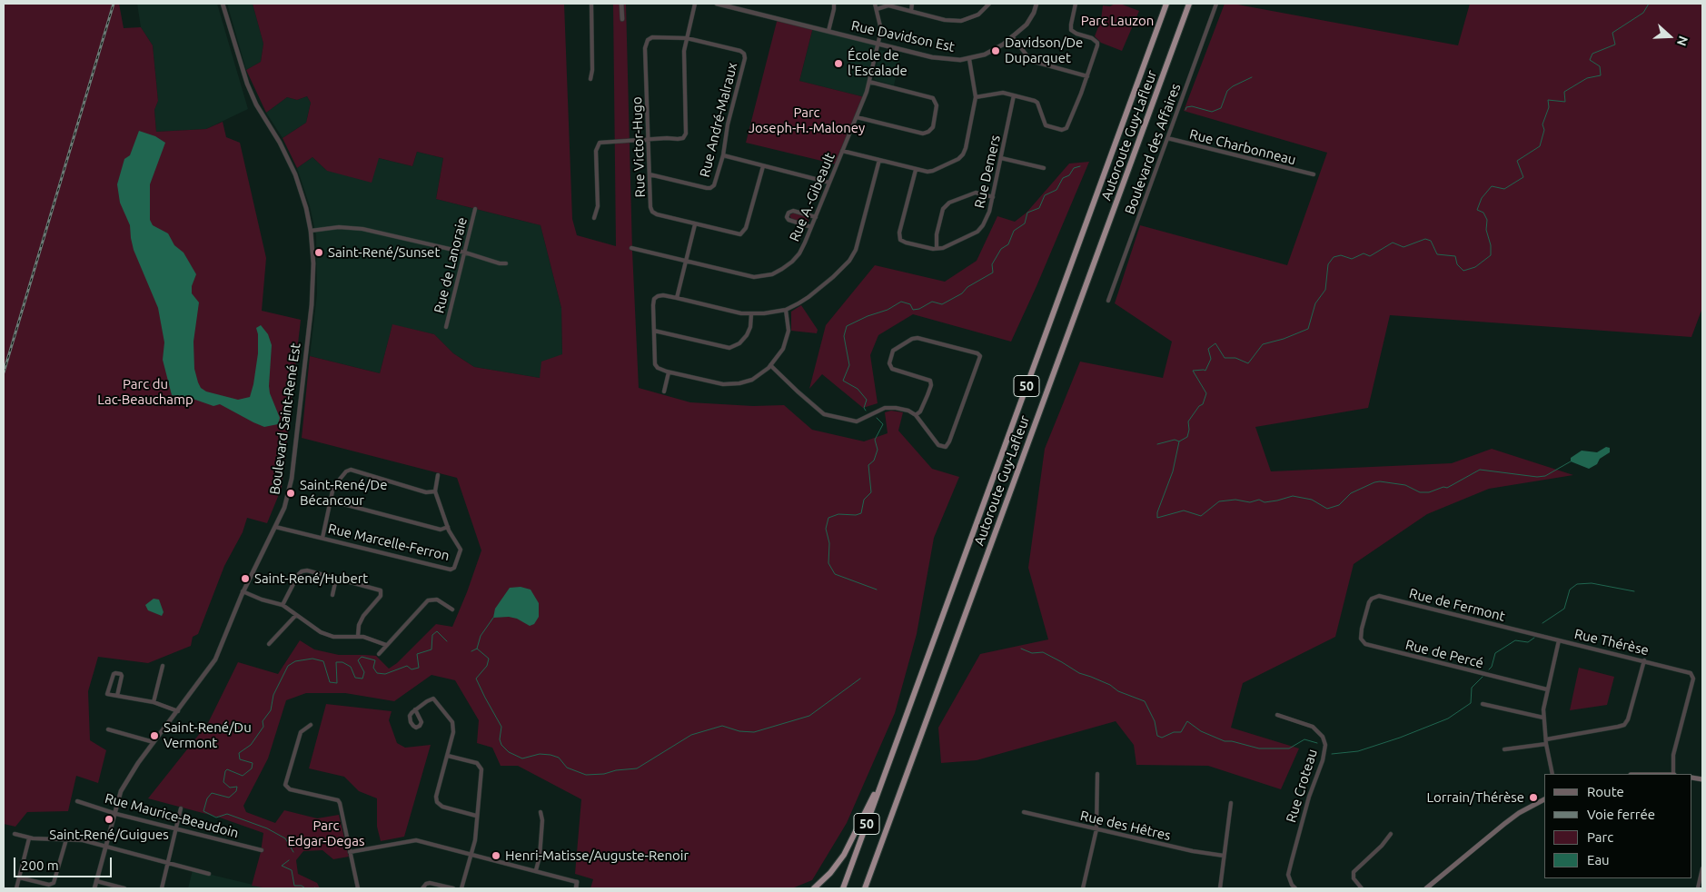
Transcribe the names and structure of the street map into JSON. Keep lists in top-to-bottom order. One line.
{"streets":{"highway":["Autoroute Guy-Lafleur","50"],"street":["Rue Davidson Est","Rue André-Malraux","Rue Victor-Hugo","Rue Charbonneau","Boulevard des Affaires","Rue Demers","Rue A.-Gibeault","Rue de Lanoraie","Boulevard Saint-René Est","Rue Marcelle-Ferron","Rue de Fermont","Rue Thérèse","Rue de Percé","Rue Croteau","Rue Maurice-Beaudoin","Rue des Hêtres"]},"crossings":[["Rue Davidson Est","Rue A.-Gibeault"],["Rue André-Malraux","Rue Victor-Hugo"],["Rue Charbonneau","Boulevard des Affaires"],["Boulevard Saint-René Est","Rue Marcelle-Ferron"],["Boulevard Saint-René Est","Rue Maurice-Beaudoin"],["Rue de Fermont","Rue Thérèse"],["Rue de Fermont","Rue de Percé"],["Rue Thérèse","Rue de Percé"]],"parks":["Parc Lauzon","Parc Joseph-H.-Maloney","Parc du Lac-Beauchamp","Parc Edgar-Degas"],"places":["Davidson/De Duparquet","École de l'Escalade","Saint-René/Sunset","Saint-René/De Bécancour","Saint-René/Hubert","Saint-René/Du Vermont","Lorrain/Thérèse","Saint-René/Guigues","Henri-Matisse/Auguste-Renoir"],"legend":["Route","Voie ferrée","Parc","Eau"],"scale_bar":"200 m","north":"right"}
